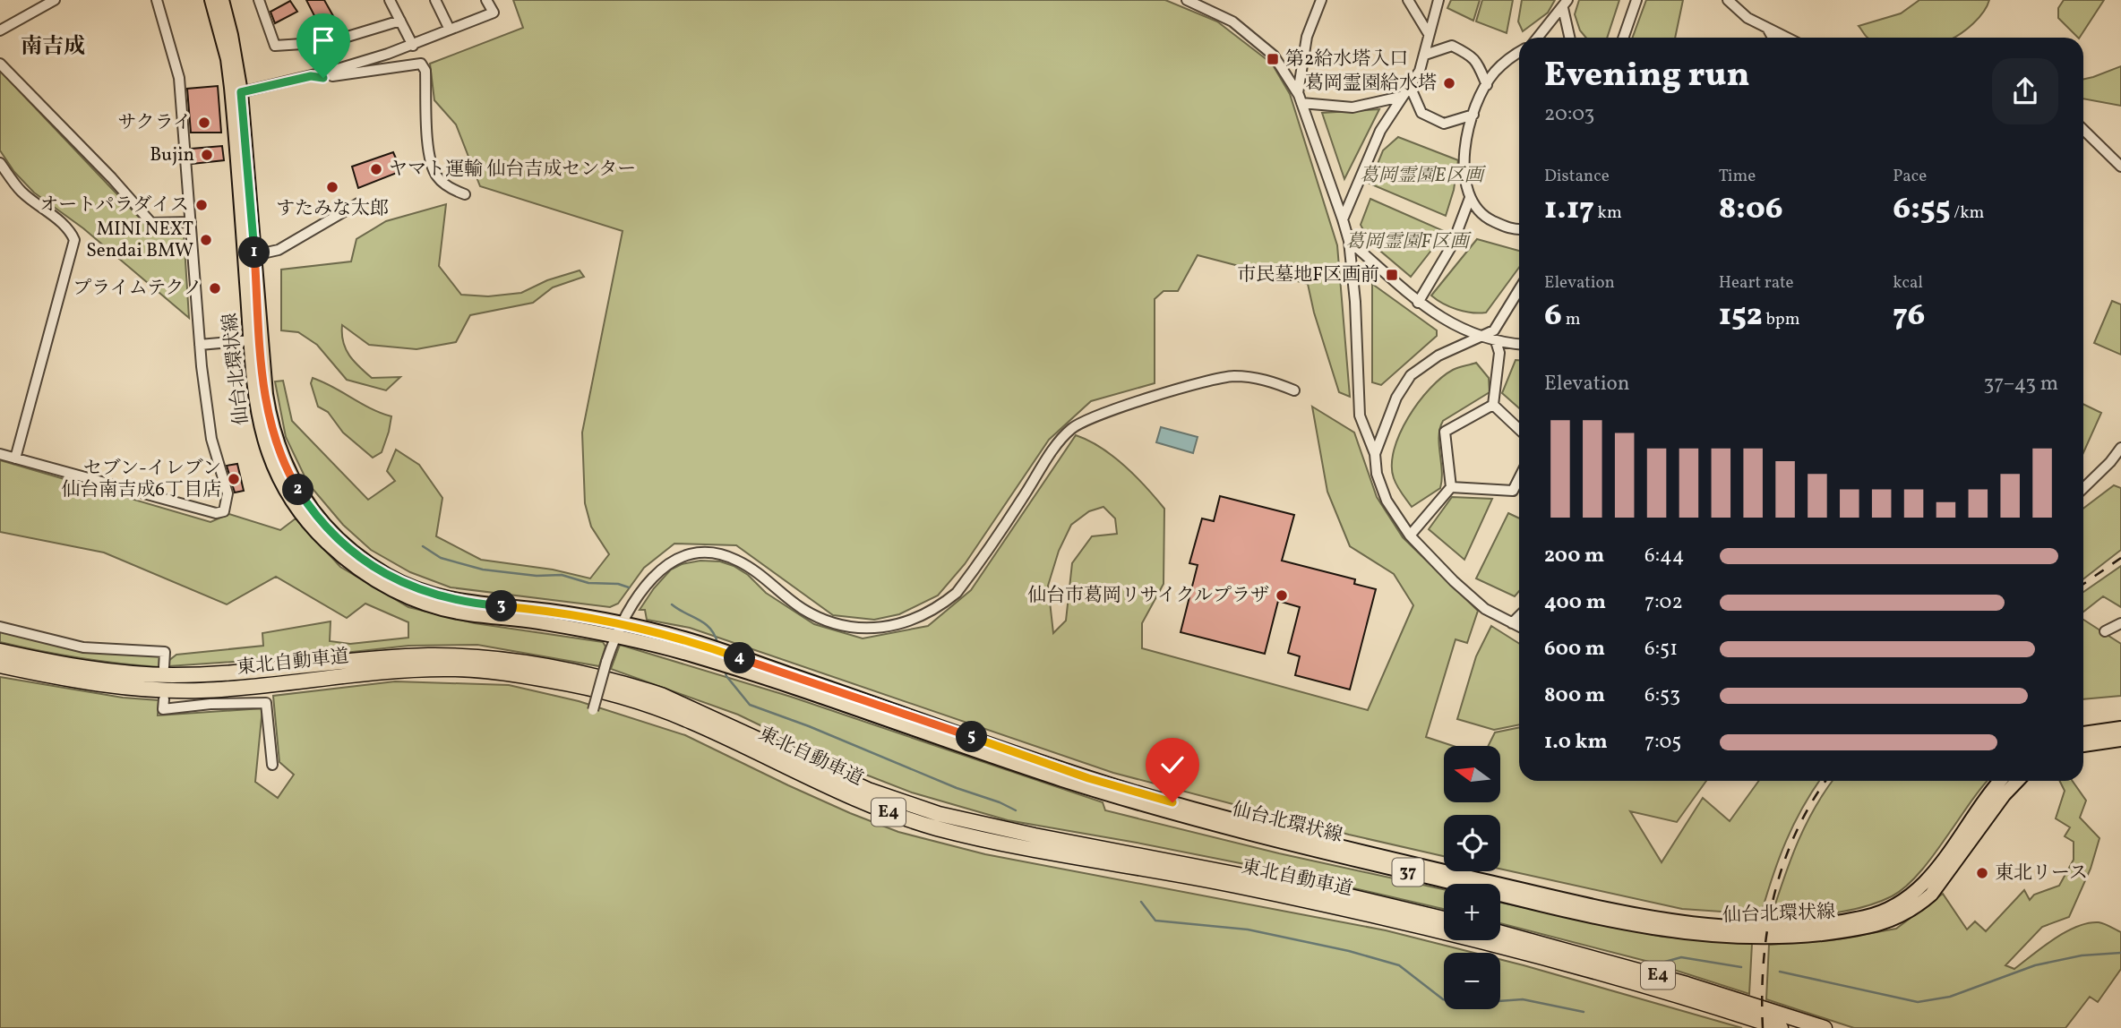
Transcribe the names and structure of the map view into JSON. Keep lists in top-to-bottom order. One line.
{"streets":{"highway":["東北自動車道","E4"],"main road":["仙台北環状線","37"]},"districts":["南吉成"],"parks":["葛岡霊園E区画","葛岡霊園F区画"],"places":{"transit":["第2給水塔入口","市民墓地F区画前"],"other":["葛岡霊園給水塔","サクライ","Bujin","ヤマト運輸 仙台吉成センター","すたみな太郎","オートパラダイス","MINI NEXT Sendai BMW","プライムテクノ","セブン-イレブン 仙台南吉成6丁目店","仙台市葛岡リサイクルプラザ","東北リース"]},"north":"left","page":{"heading":["Evening run","20:03"],"stats":[["Distance","1.17 km"],["Time","8:06"],["Pace","6:55 /km"],["Elevation","6 m"],["Heart rate","152 bpm"],["kcal","76"]],"pins":["1","2","3","4","5"],"chart":["Elevation","37–43 m"],"list":[{"name":"200 m","note":"6:44"},{"name":"400 m","note":"7:02"},{"name":"600 m","note":"6:51"},{"name":"800 m","note":"6:53"},{"name":"1.0 km","note":"7:05"}],"map_buttons":["+","−"]}}
